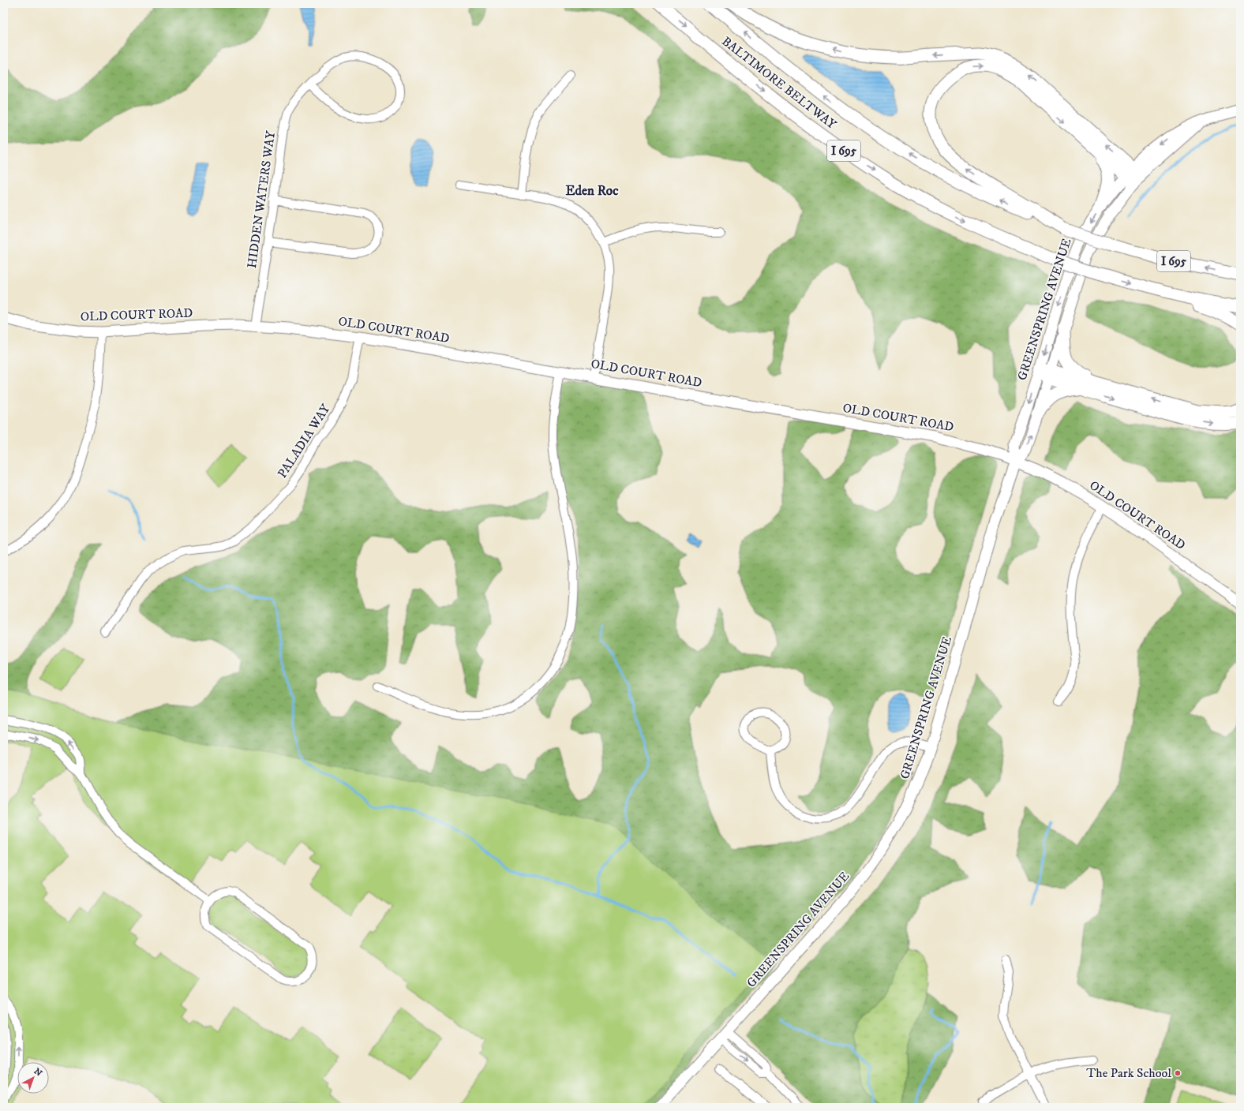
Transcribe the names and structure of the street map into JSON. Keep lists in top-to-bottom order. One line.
{"streets":{"highway":["BALTIMORE BELTWAY","I 695"],"main road":["GREENSPRING AVENUE","OLD COURT ROAD"],"street":["HIDDEN WATERS WAY","PALADIA WAY"]},"crossings":[["HIDDEN WATERS WAY","OLD COURT ROAD"],["GREENSPRING AVENUE","OLD COURT ROAD"],["OLD COURT ROAD","PALADIA WAY"]],"districts":["Eden Roc"],"places":["The Park School"],"north":"top right"}
